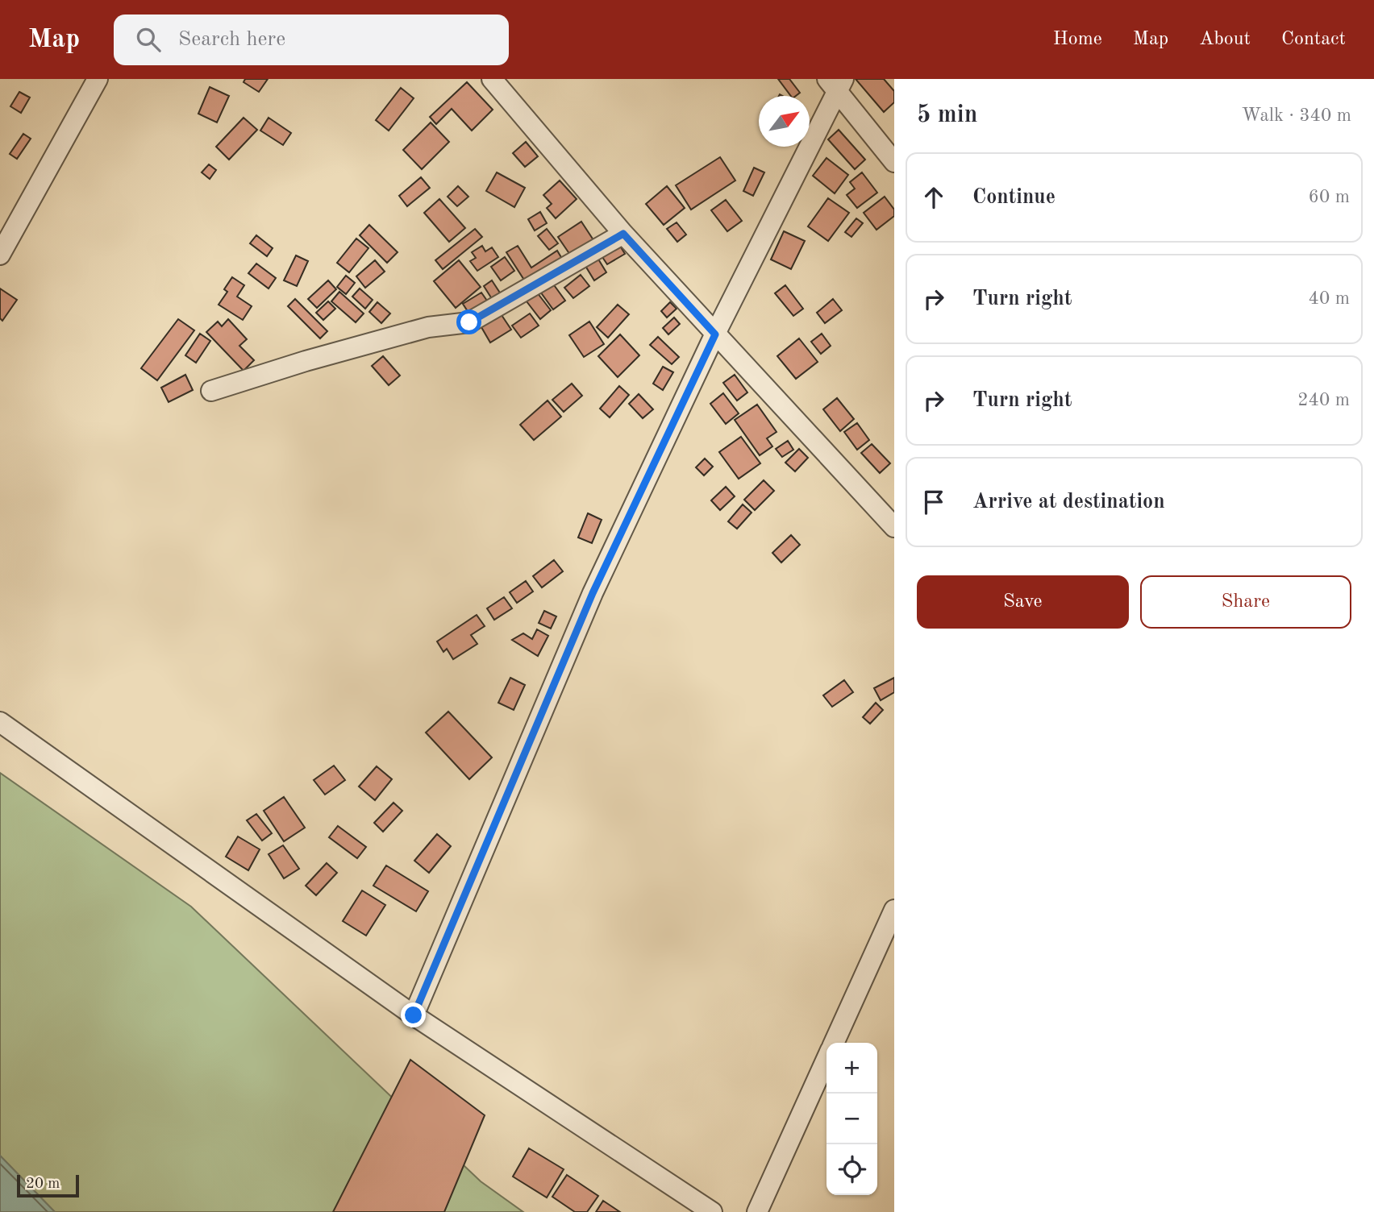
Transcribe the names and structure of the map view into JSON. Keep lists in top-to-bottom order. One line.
{"scale_bar":"20 m","north":"top right","page":{"header":"Map","search":"Search here","nav":["Home","Map","About","Contact"],"heading":["5 min","Walk · 340 m"],"list":[["Continue","60 m"],["Turn right","40 m"],["Turn right","240 m"],"Arrive at destination"],"buttons":["Save","Share"],"map_buttons":["+","−"],"scale":"20 m"}}
